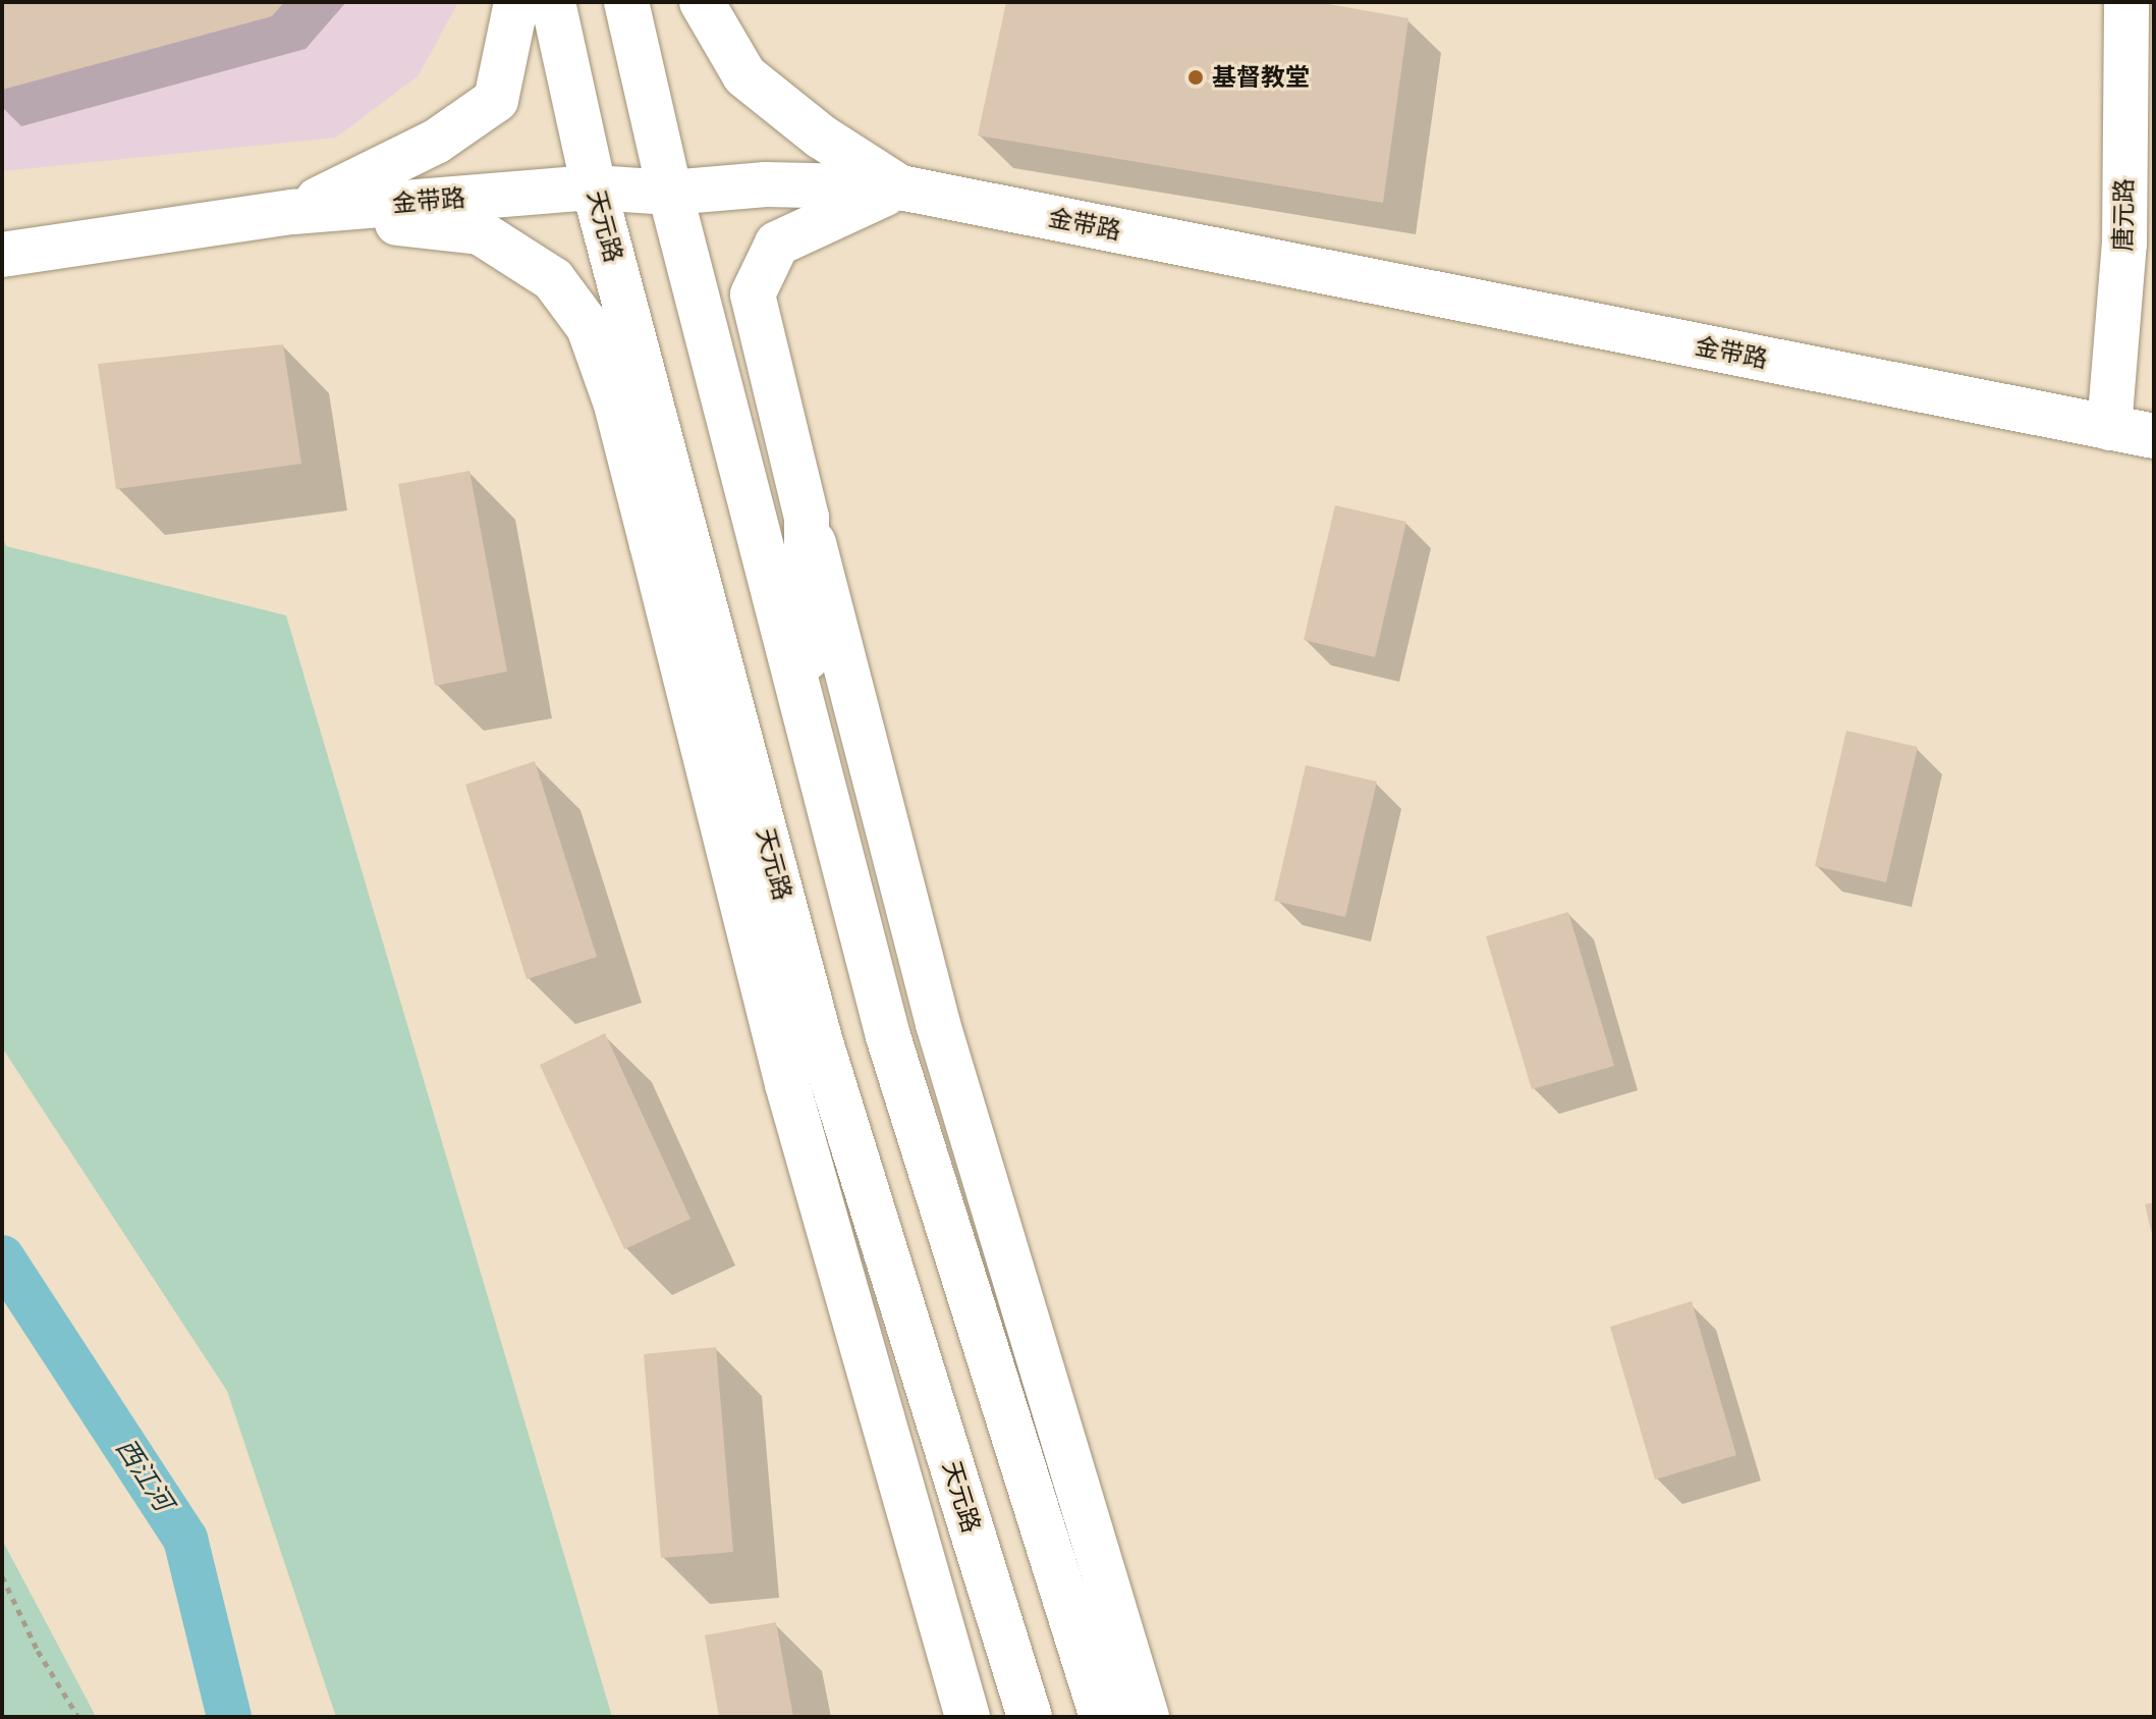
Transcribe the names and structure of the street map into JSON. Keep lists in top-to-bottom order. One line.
{"streets":{"main road":["金带路","唐元路","天元路"]},"crossings":[["金带路","唐元路"],["金带路","天元路"]],"water":["西江河"],"places":["基督教堂"]}
